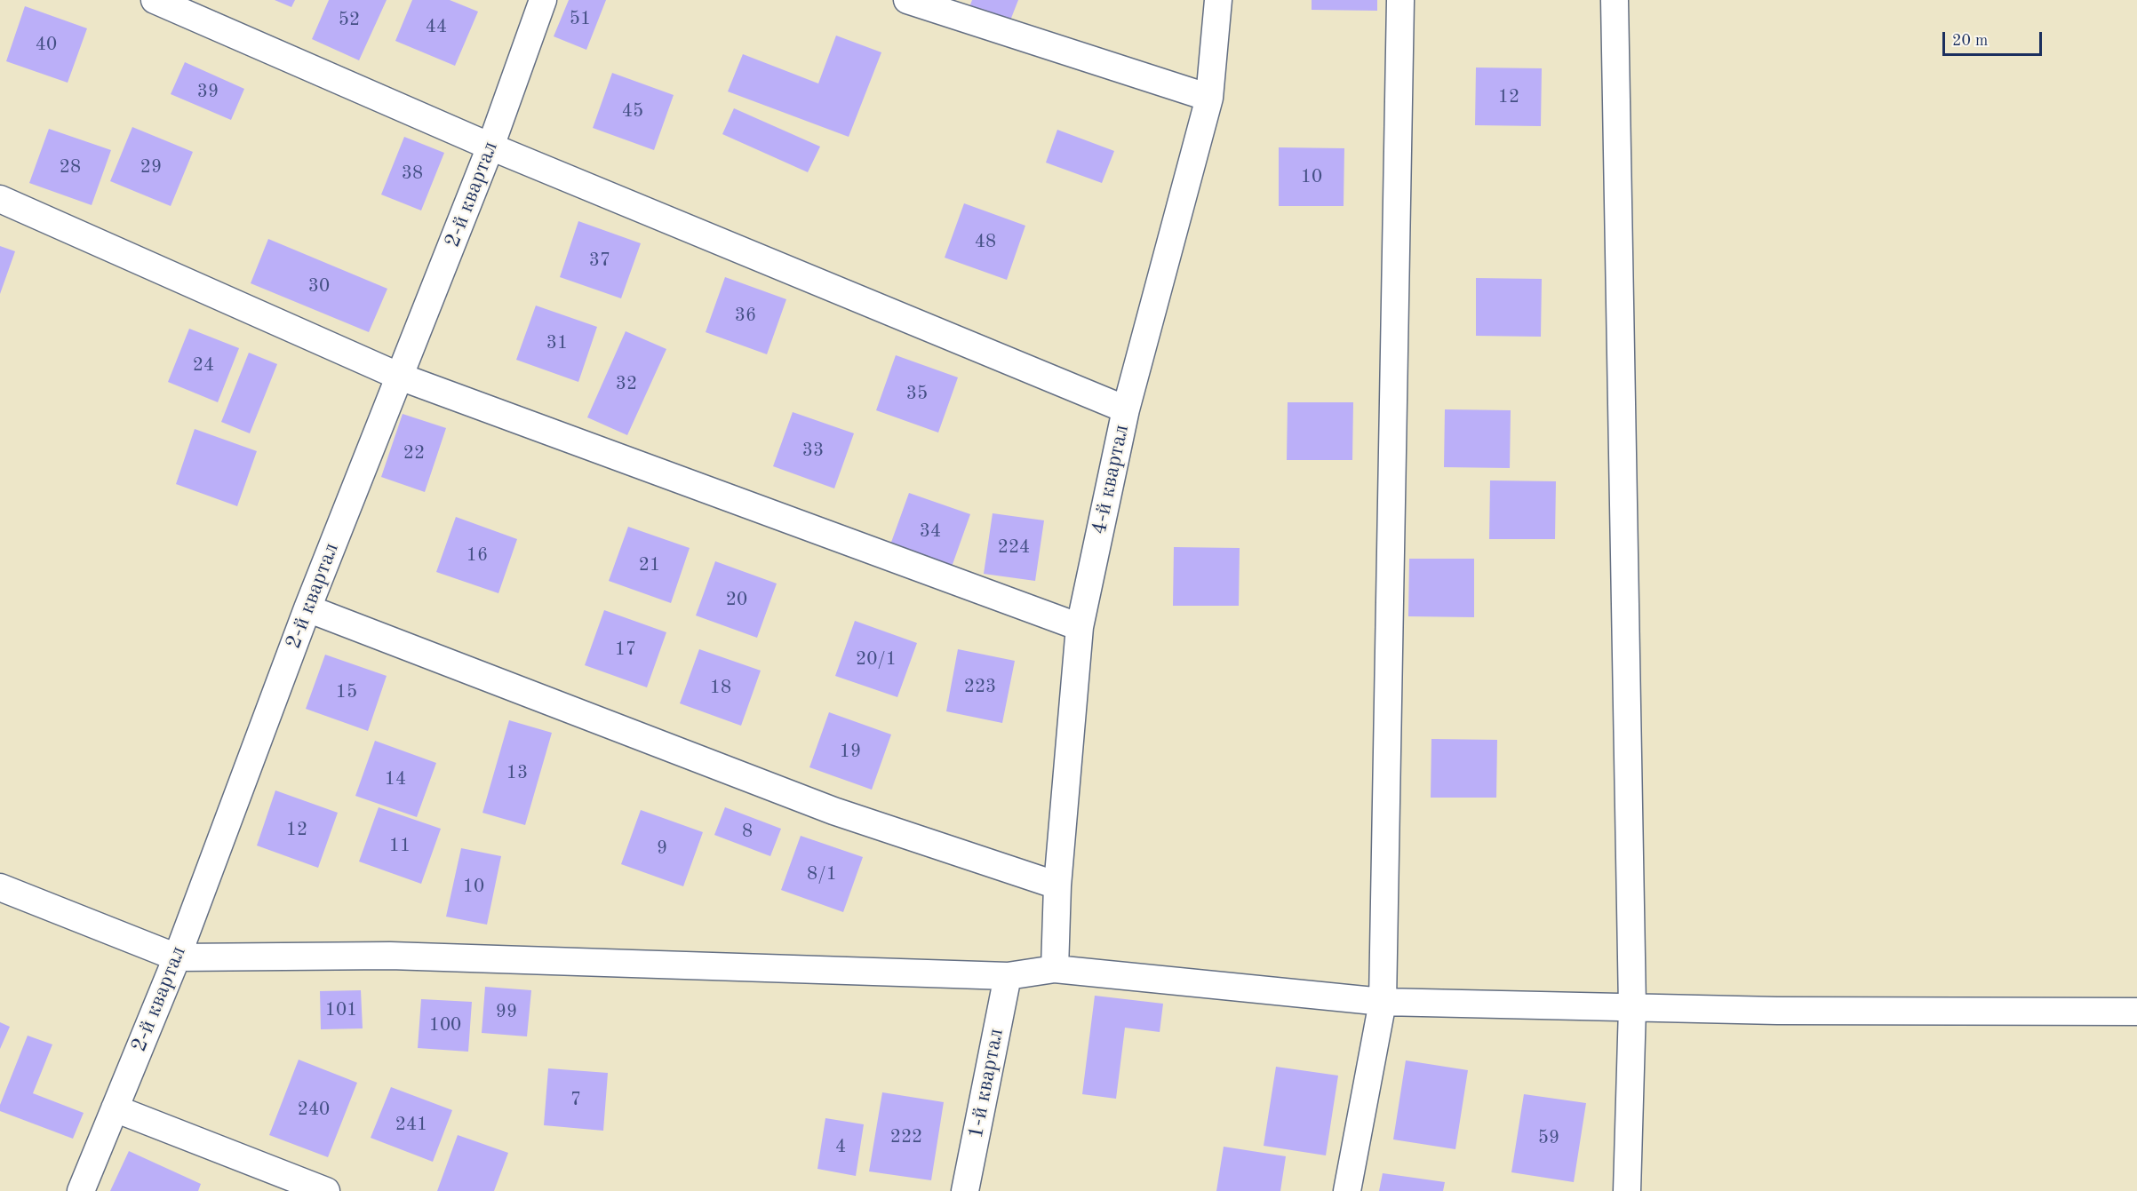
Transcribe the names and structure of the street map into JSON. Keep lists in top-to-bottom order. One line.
{"streets":{"street":["2-й квартал","4-й квартал","1-й квартал"]},"house_numbers":["51","52","44","40","39","12","45","28","29","38","10","48","37","30","36","31","24","32","35","33","22","34","224","16","21","20","17","20/1","223","18","15","19","13","14","12","8","11","9","8/1","10","101","99","100","7","240","241","222","59","4"],"scale_bar":"20 m"}
